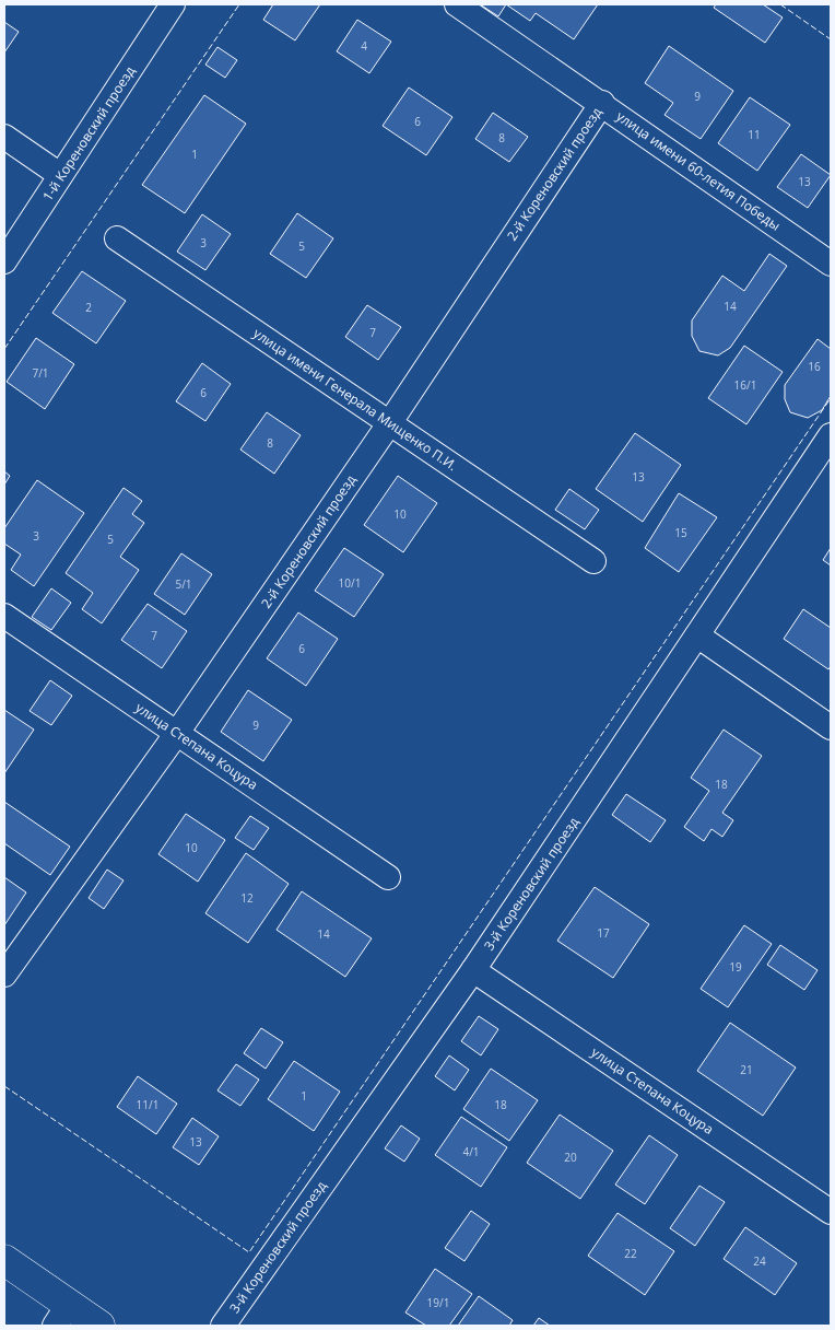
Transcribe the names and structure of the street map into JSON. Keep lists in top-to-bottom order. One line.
{"streets":{"street":["1-й Кореновский проезд","улица имени 60-летия Победы","2-й Кореновский проезд","улица имени Генерала Мищенко П.И.","улица Степана Коцура","3-й Кореновский проезд"]},"crossings":[["улица имени 60-летия Победы","2-й Кореновский проезд"],["2-й Кореновский проезд","улица имени Генерала Мищенко П.И."],["2-й Кореновский проезд","улица Степана Коцура"],["улица Степана Коцура","3-й Кореновский проезд"]],"house_numbers":["4","9","6","11","8","1","13","3","5","14","2","7","16","7/1","16/1","6","8","13","10","15","3","5","10/1","5/1","7","6","9","18","10","12","17","14","19","21","1","11/1","18","13","4/1","20","22","24","19/1"]}
